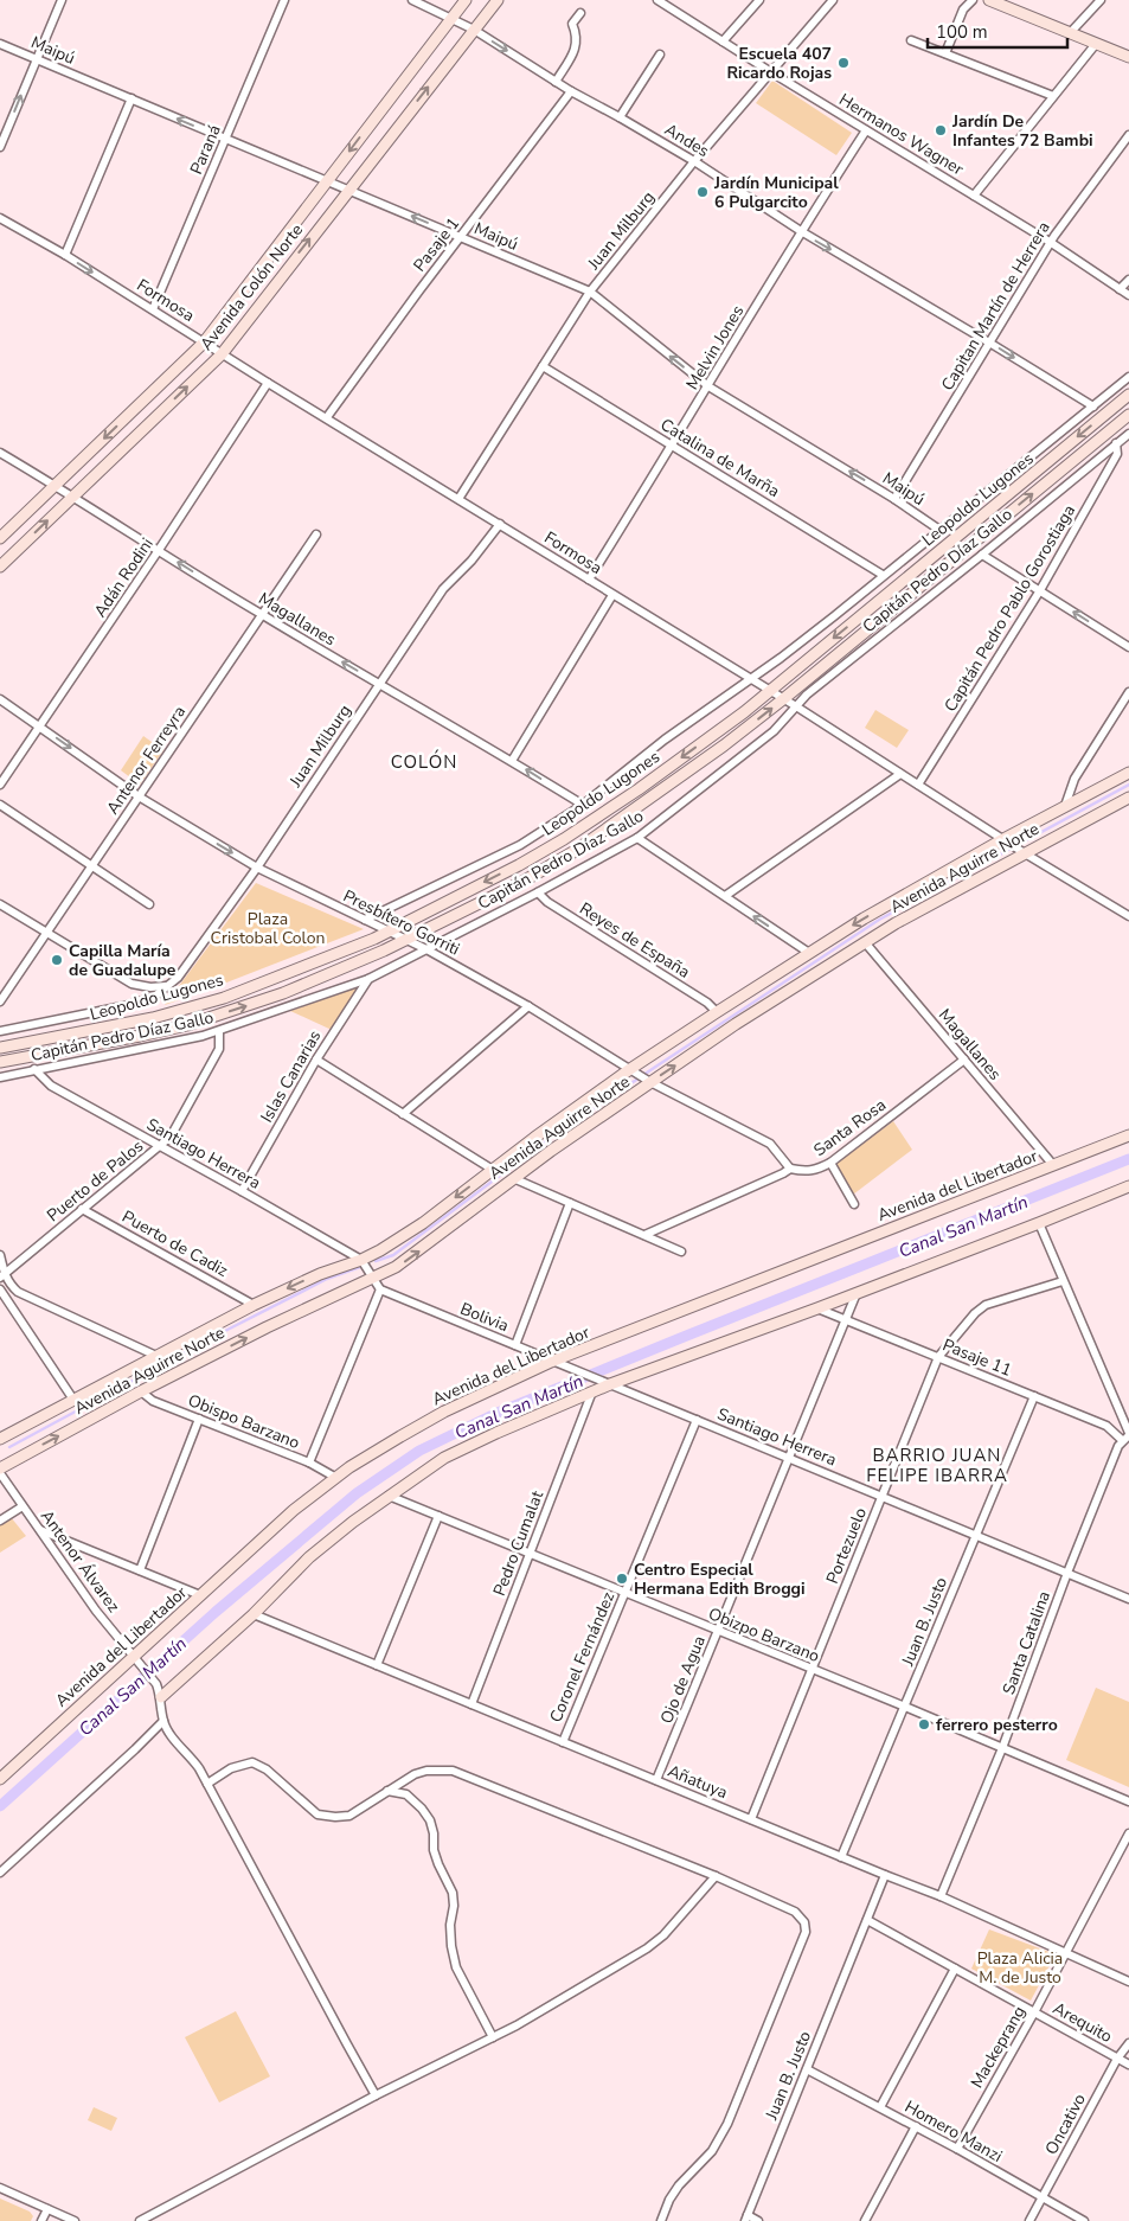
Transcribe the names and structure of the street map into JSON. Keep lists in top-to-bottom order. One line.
{"streets":{"main road":["Avenida Colón Norte","Leopoldo Lugones","Avenida Aguirre Norte","Avenida del Libertador"],"street":["Maipú","Hermanos Wagner","Andes","Paraná","Juan Milburg","Pasaje 1","Formosa","Capitan Martín de Herrera","Melvin Jones","Catalina de Marña","Capitán Pedro Díaz Gallo","Adán Rodini","Capitán Pedro Pablo Gorostiaga","Magallanes","Antenor Ferreyra","Presbítero Gorriti","Reyes de España","Islas Canarias","Santa Rosa","Santiago Herrera","Puerto de Palos","Puerto de Cadiz","Bolivia","Pasaje 11","Obispo Barzano","Pedro Cumalat","Portezuelo","Antenor Álvarez","Juan B. Justo","Obizpo Barzano","Santa Catalina","Coronel Fernández","Ojo de Agua","Añatuya","Arequito","Mackeprang","Oncativo","Homero Manzi"]},"crossings":[["Maipú","Paraná"],["Maipú","Juan Milburg"],["Maipú","Pasaje 1"],["Maipú","Avenida Colón Norte"],["Maipú","Capitan Martín de Herrera"],["Maipú","Melvin Jones"],["Maipú","Capitán Pedro Díaz Gallo"],["Hermanos Wagner","Juan Milburg"],["Hermanos Wagner","Capitan Martín de Herrera"],["Hermanos Wagner","Melvin Jones"],["Andes","Juan Milburg"],["Andes","Pasaje 1"],["Andes","Avenida Colón Norte"],["Andes","Capitan Martín de Herrera"],["Andes","Melvin Jones"],["Andes","Capitán Pedro Díaz Gallo"],["Paraná","Formosa"],["Juan Milburg","Formosa"],["Juan Milburg","Catalina de Marña"],["Juan Milburg","Magallanes"],["Juan Milburg","Presbítero Gorriti"],["Pasaje 1","Formosa"],["Avenida Colón Norte","Formosa"],["Avenida Colón Norte","Magallanes"],["Formosa","Melvin Jones"],["Formosa","Leopoldo Lugones"],["Formosa","Capitán Pedro Díaz Gallo"],["Formosa","Adán Rodini"],["Formosa","Capitán Pedro Pablo Gorostiaga"],["Formosa","Avenida Aguirre Norte"],["Melvin Jones","Catalina de Marña"],["Catalina de Marña","Capitán Pedro Díaz Gallo"],["Leopoldo Lugones","Presbítero Gorriti"],["Capitán Pedro Díaz Gallo","Capitán Pedro Pablo Gorostiaga"],["Capitán Pedro Díaz Gallo","Magallanes"],["Capitán Pedro Díaz Gallo","Presbítero Gorriti"],["Capitán Pedro Díaz Gallo","Reyes de España"],["Capitán Pedro Díaz Gallo","Islas Canarias"],["Capitán Pedro Díaz Gallo","Santiago Herrera"],["Capitán Pedro Díaz Gallo","Puerto de Palos"],["Adán Rodini","Magallanes"],["Adán Rodini","Presbítero Gorriti"],["Magallanes","Antenor Ferreyra"],["Magallanes","Avenida Aguirre Norte"],["Magallanes","Santa Rosa"],["Magallanes","Avenida del Libertador"],["Antenor Ferreyra","Presbítero Gorriti"],["Avenida Aguirre Norte","Presbítero Gorriti"],["Avenida Aguirre Norte","Reyes de España"],["Avenida Aguirre Norte","Santiago Herrera"],["Avenida Aguirre Norte","Puerto de Cadiz"],["Avenida Aguirre Norte","Bolivia"],["Avenida Aguirre Norte","Obispo Barzano"],["Presbítero Gorriti","Santa Rosa"],["Islas Canarias","Santiago Herrera"],["Santiago Herrera","Puerto de Palos"],["Santiago Herrera","Bolivia"],["Santiago Herrera","Portezuelo"],["Santiago Herrera","Juan B. Justo"],["Santiago Herrera","Santa Catalina"],["Santiago Herrera","Coronel Fernández"],["Santiago Herrera","Ojo de Agua"],["Puerto de Palos","Puerto de Cadiz"],["Avenida del Libertador","Bolivia"],["Avenida del Libertador","Obispo Barzano"],["Avenida del Libertador","Antenor Álvarez"],["Pasaje 11","Portezuelo"],["Pasaje 11","Juan B. Justo"],["Pasaje 11","Santa Catalina"],["Pasaje 11","Ojo de Agua"],["Pedro Cumalat","Obizpo Barzano"],["Pedro Cumalat","Añatuya"],["Portezuelo","Obizpo Barzano"],["Portezuelo","Añatuya"],["Juan B. Justo","Obizpo Barzano"],["Juan B. Justo","Añatuya"],["Juan B. Justo","Arequito"],["Juan B. Justo","Homero Manzi"],["Obizpo Barzano","Santa Catalina"],["Obizpo Barzano","Coronel Fernández"],["Obizpo Barzano","Ojo de Agua"],["Santa Catalina","Añatuya"],["Coronel Fernández","Añatuya"],["Ojo de Agua","Añatuya"],["Añatuya","Mackeprang"],["Arequito","Mackeprang"],["Arequito","Oncativo"],["Mackeprang","Homero Manzi"],["Oncativo","Homero Manzi"]],"one_way":["Maipú","Andes","Magallanes"],"districts":["COLÓN","BARRIO JUAN FELIPE IBARRA"],"water":["Canal San Martín"],"parks":["Plaza Cristobal Colon","Plaza Alicia M. de Justo"],"places":["Escuela 407 Ricardo Rojas","Jardín De Infantes 72 Bambi","Jardín Municipal 6 Pulgarcito","Capilla María de Guadalupe","Centro Especial Hermana Edith Broggi","ferrero pesterro"],"scale_bar":"100 m"}
